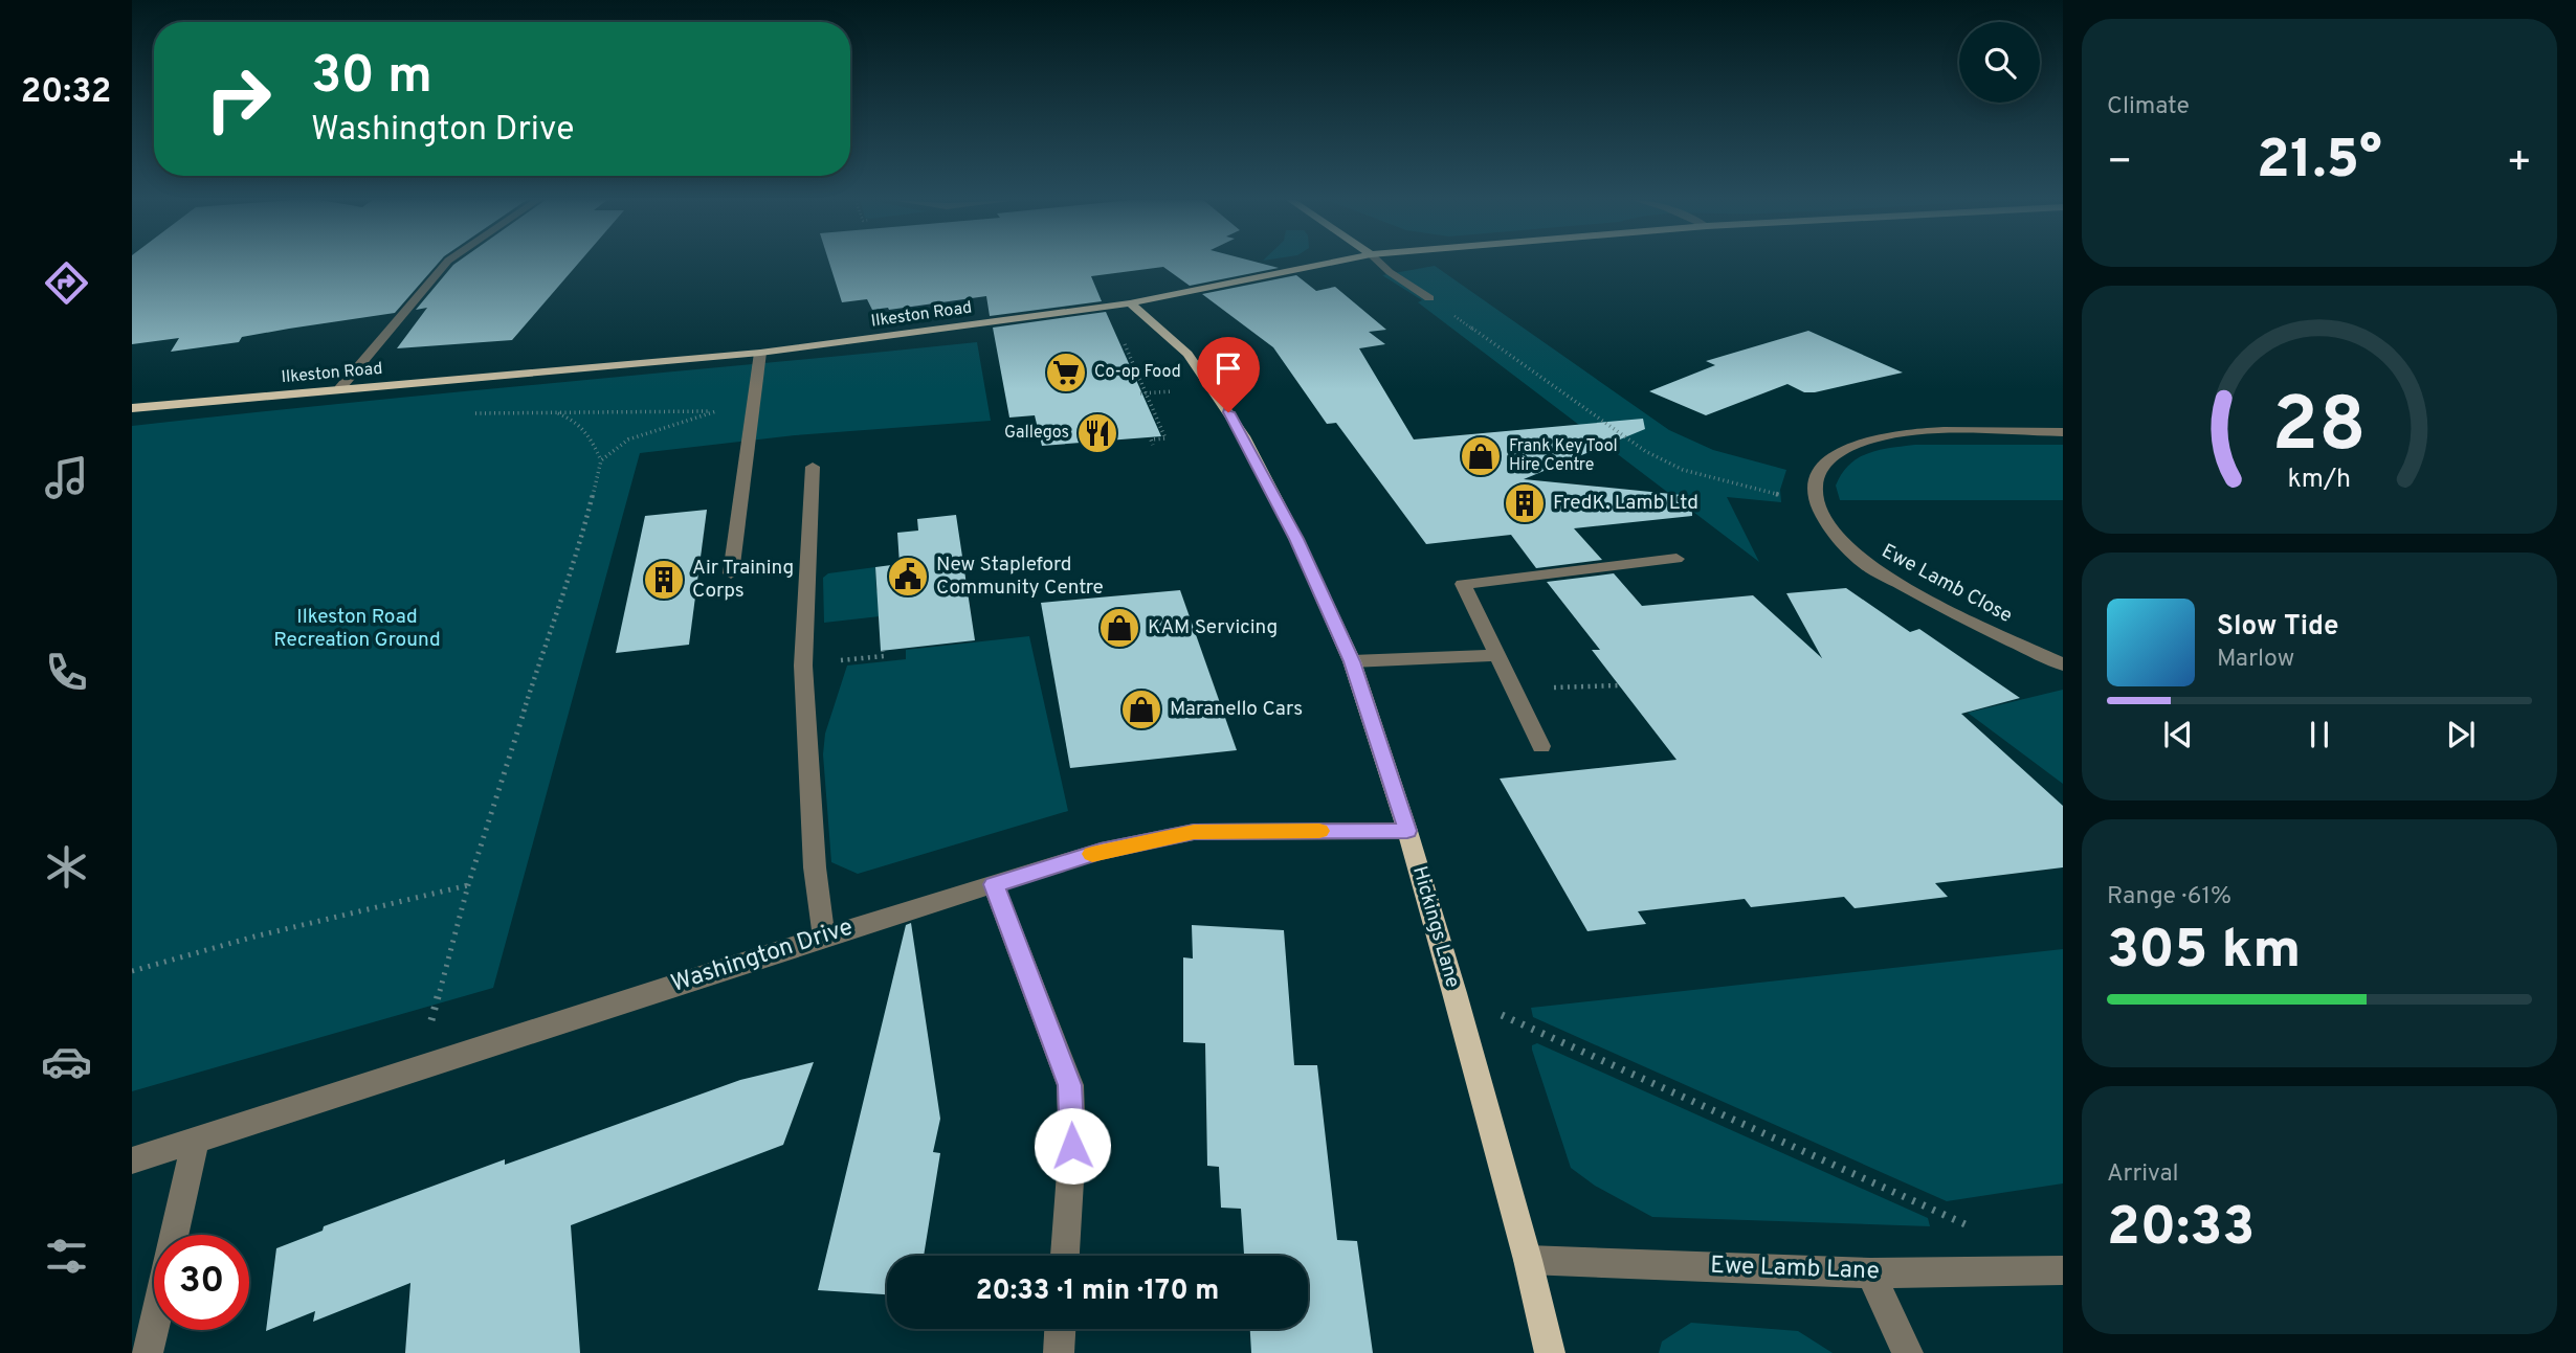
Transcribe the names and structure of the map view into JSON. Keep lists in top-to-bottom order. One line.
{"streets":{"main road":["Ilkeston Road","Hickings Lane"],"street":["Ewe Lamb Close","Washington Drive","Ewe Lamb Lane"]},"crossings":[["Ilkeston Road","Hickings Lane"],["Hickings Lane","Washington Drive"],["Hickings Lane","Ewe Lamb Lane"]],"parks":["Ilkeston Road Recreation Ground"],"places":{"supermarket":["Co-op Food"],"restaurant":["Gallegos"],"shop":["Frank Key Tool Hire Centre","KAM Servicing","Maranello Cars"],"building":["FredK. Lamb Ltd","Air Training Corps"],"public building":["New Stapleford Community Centre"]},"page":{"tabs":"20:32","tile":["Climate",["Range · 61%","305 km"],["Arrival","20:33"]],"turn":["30 m","Washington Drive"],"heat":["−","21.5°","+"],"song":["Slow Tide","Marlow"],"limit":"30","trip":"20:33 · 1 min · 170 m","gauge":["28","km/h"]}}
